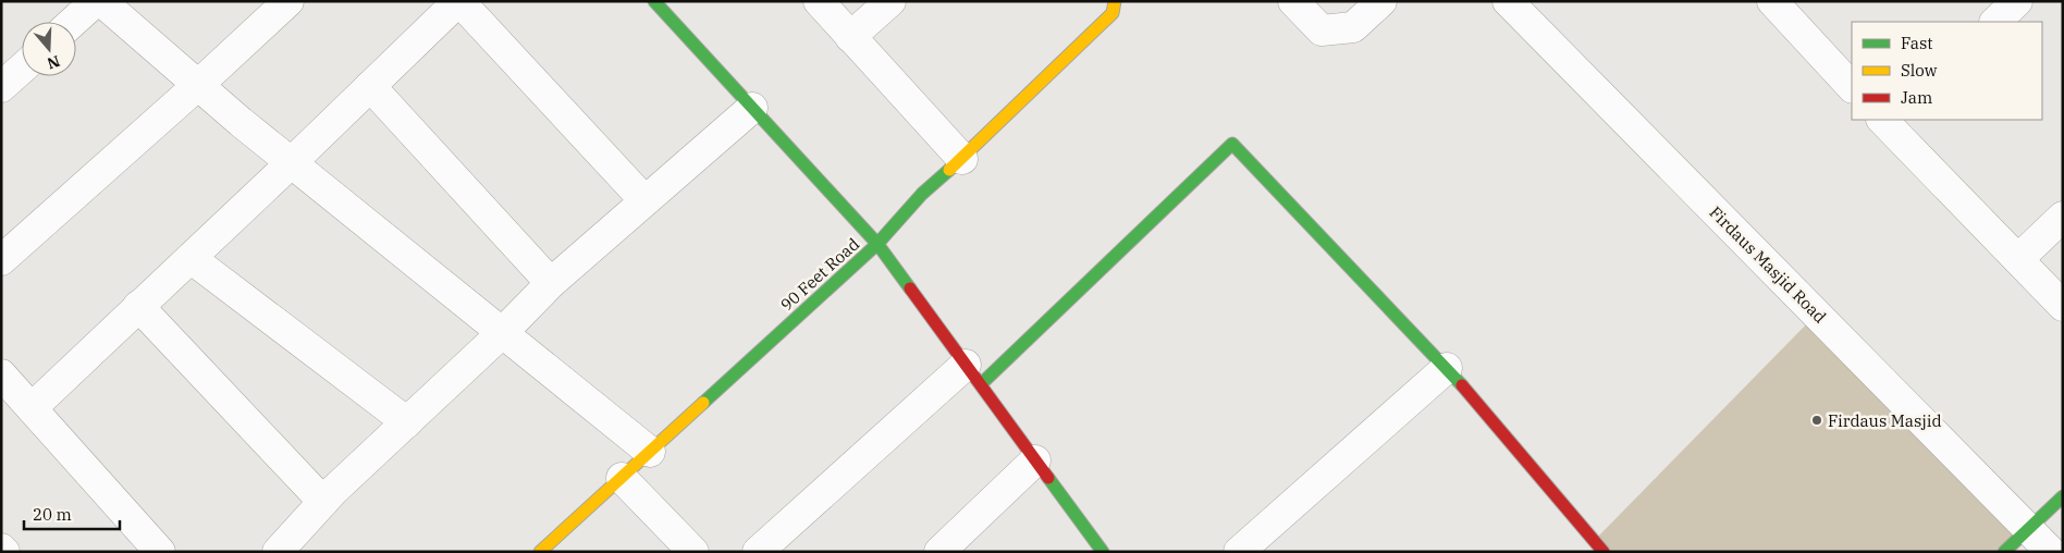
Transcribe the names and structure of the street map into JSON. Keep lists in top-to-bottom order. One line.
{"streets":{"street":["90 Feet Road"]},"places":["Firdaus Masjid"],"legend":["Fast","Slow","Jam"],"scale_bar":"20 m","north":"bottom"}
